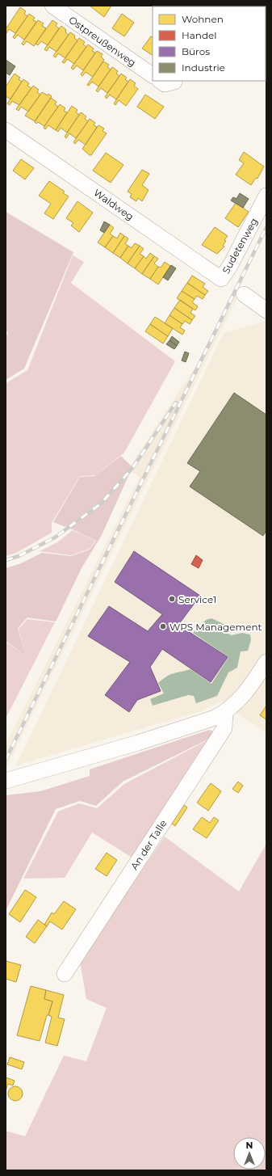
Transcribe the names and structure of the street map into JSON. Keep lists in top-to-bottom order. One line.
{"streets":{"street":["Ostpreußenweg","Waldweg","Sudetenweg","An der Talle"]},"crossings":[["Waldweg","Sudetenweg"]],"places":["Service1","WPS Management"],"legend":["Wohnen","Handel","Büros","Industrie"],"north":"top"}
